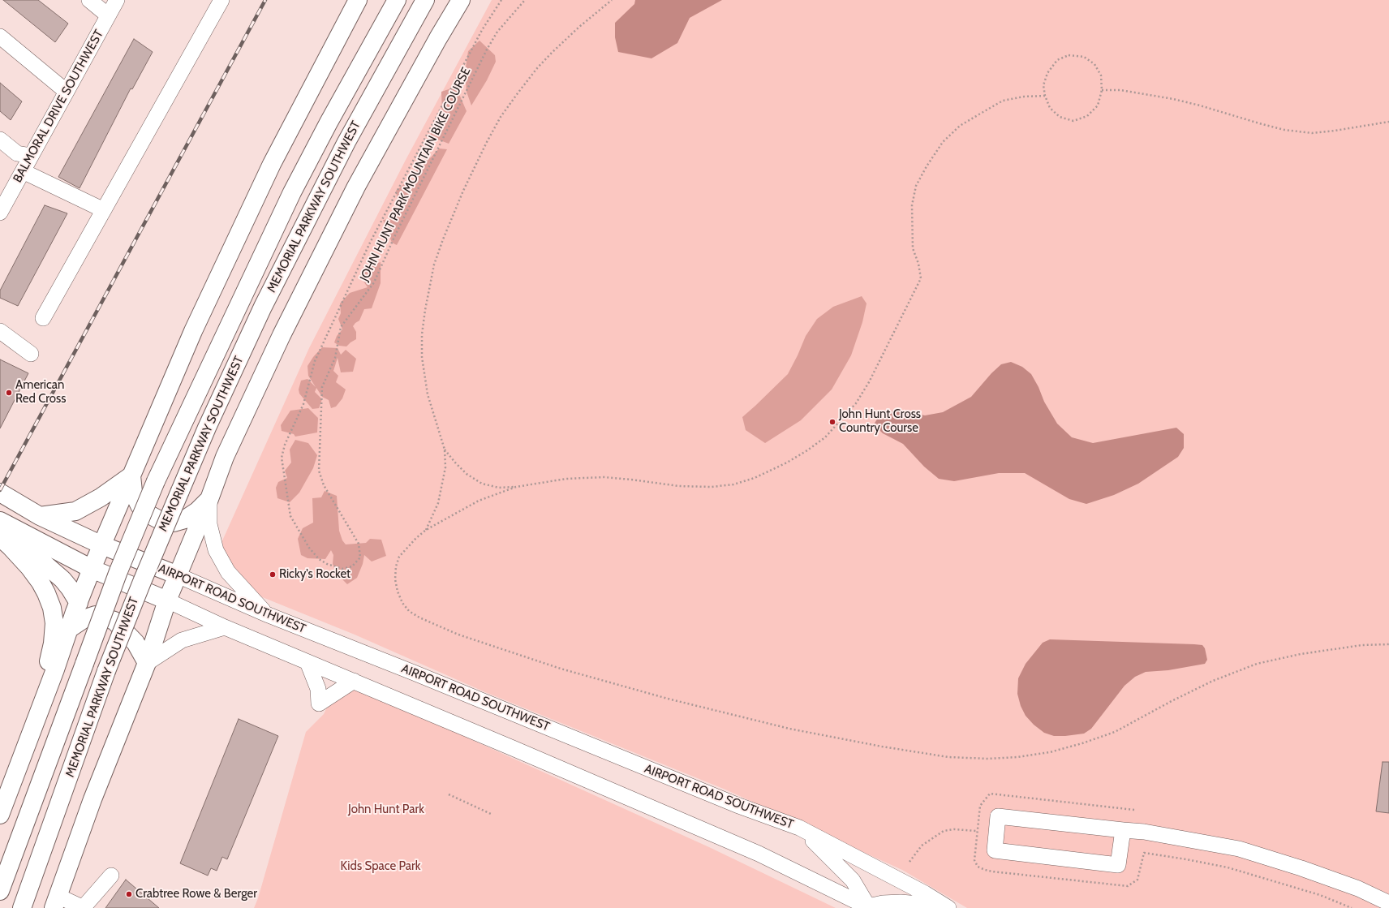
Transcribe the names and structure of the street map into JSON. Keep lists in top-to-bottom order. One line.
{"streets":{"main road":["MEMORIAL PARKWAY SOUTHWEST","AIRPORT ROAD SOUTHWEST"],"street":["BALMORAL DRIVE SOUTHWEST"],"path":["JOHN HUNT PARK MOUNTAIN BIKE COURSE"]},"parks":["John Hunt Park","Kids Space Park"],"places":["American Red Cross","John Hunt Cross Country Course","Ricky's Rocket","Crabtree Rowe & Berger"]}
